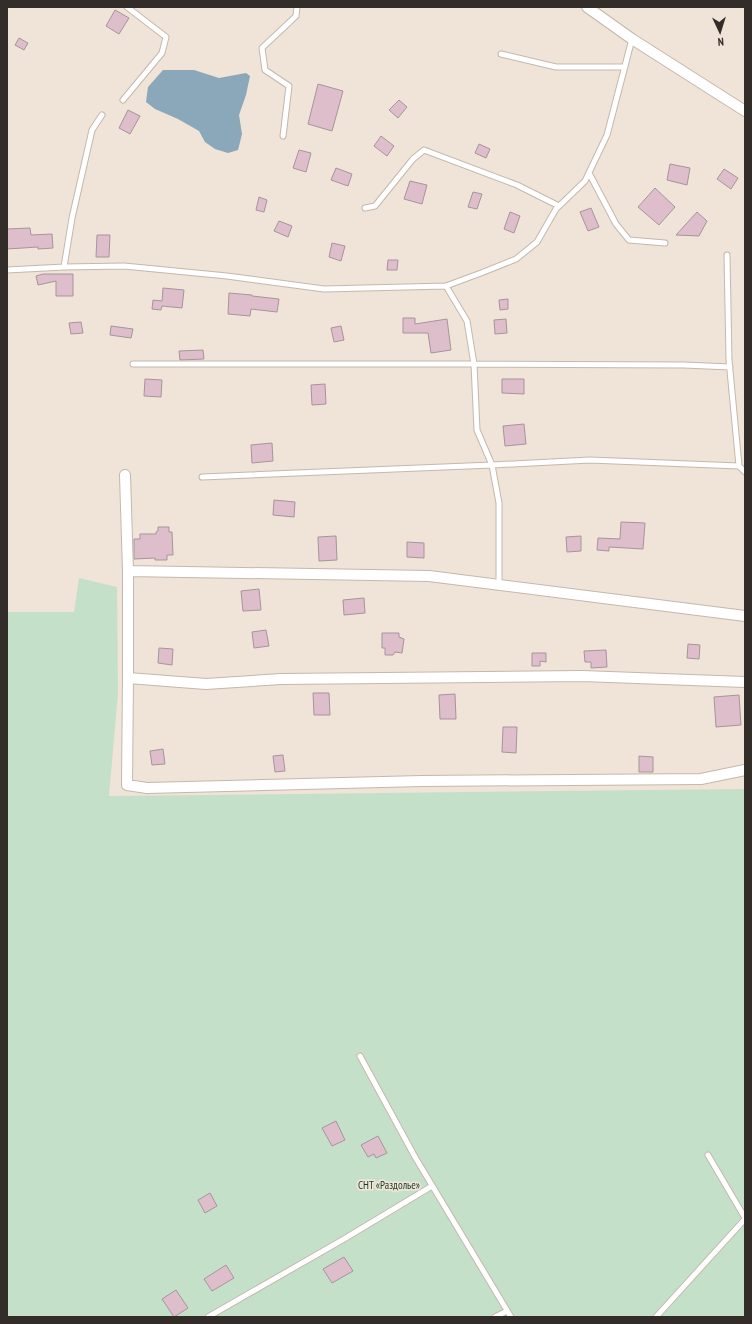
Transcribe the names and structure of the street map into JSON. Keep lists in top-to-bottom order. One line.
{"parks":["СНТ «Раздолье»"],"north":"bottom"}
